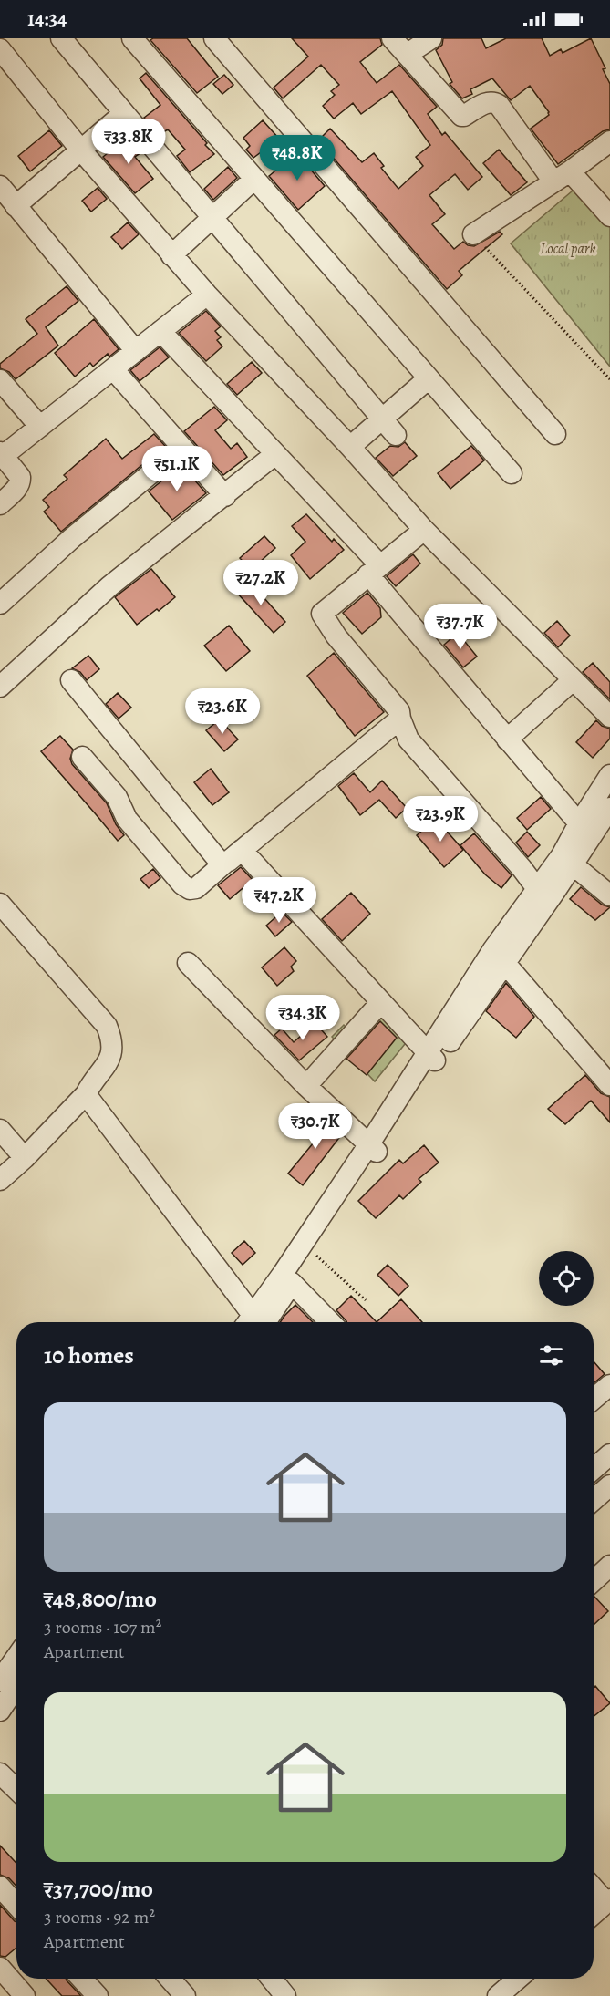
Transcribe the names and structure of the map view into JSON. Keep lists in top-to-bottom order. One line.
{"parks":["Local park"],"page":{"status":"14:34","price":["₹33.8K","₹48.8K","₹51.1K","₹27.2K","₹37.7K","₹23.6K","₹23.9K","₹47.2K","₹34.3K","₹30.7K"],"heading":"10 homes","list":[{"name":"₹48,800/mo","note":"3 rooms · 107 m² · Apartment"},{"name":"₹37,700/mo","note":"3 rooms · 92 m² · Apartment"}]}}
